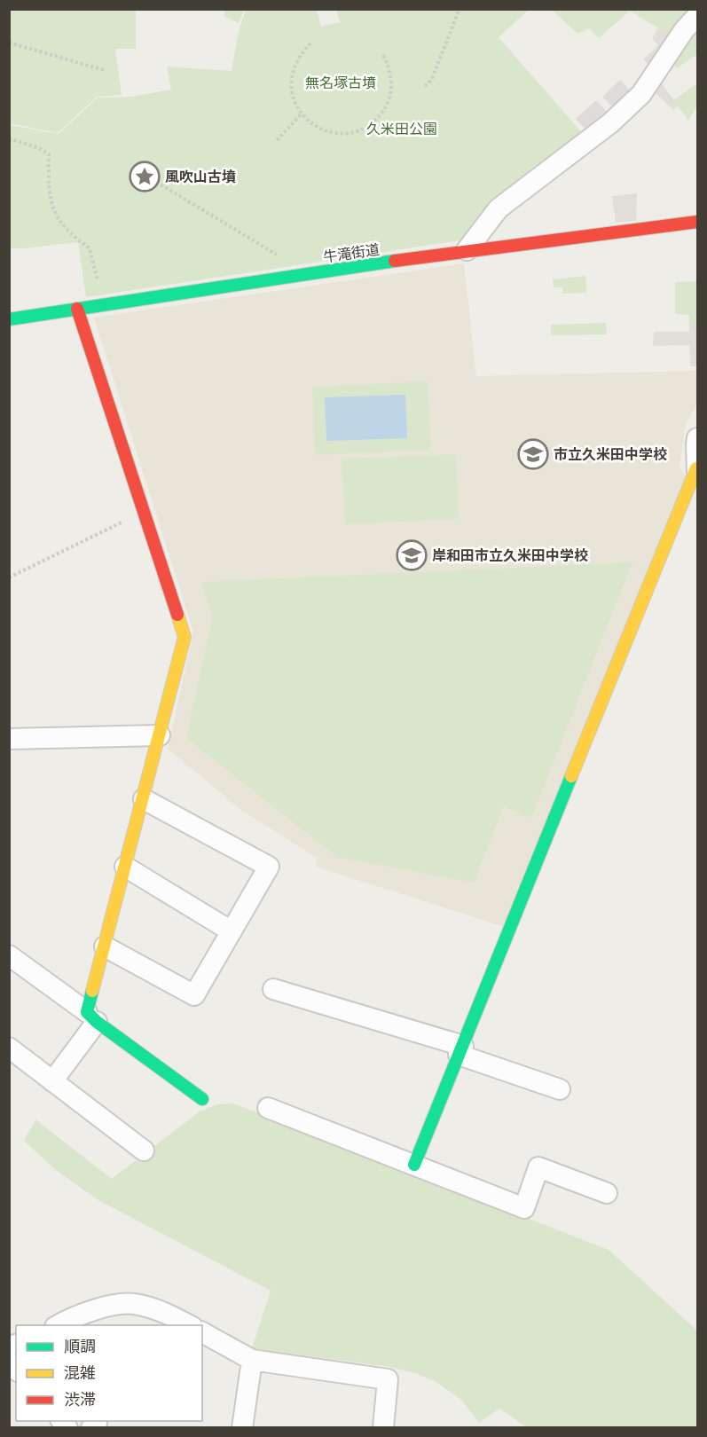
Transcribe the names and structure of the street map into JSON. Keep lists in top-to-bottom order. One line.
{"streets":{"street":["牛滝街道"]},"parks":["無名塚古墳","久米田公園"],"places":{"place":["風吹山古墳"],"school or university":["市立久米田中学校","岸和田市立久米田中学校"]},"legend":["順調","混雑","渋滞"]}
